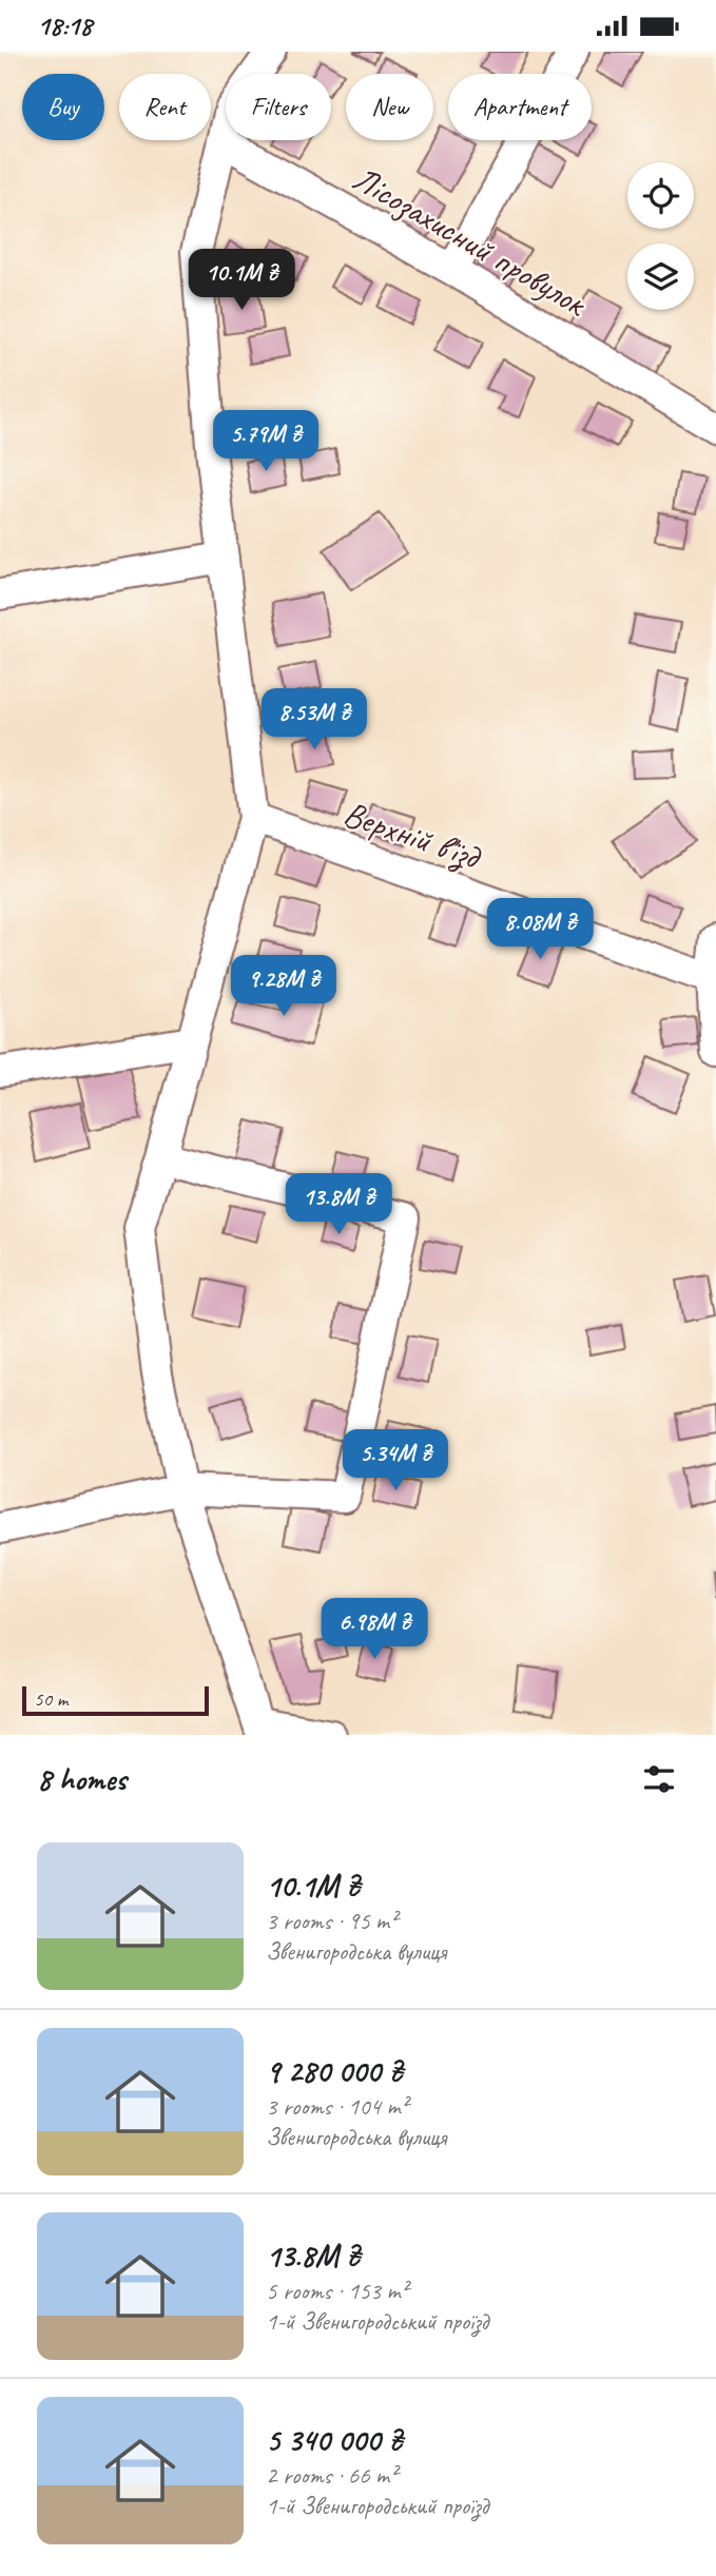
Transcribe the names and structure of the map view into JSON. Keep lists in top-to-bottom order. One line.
{"streets":{"street":["Лісозахисний провулок","Верхній в'їзд"]},"scale_bar":"50 m","page":{"status":"18:18","chip":["Buy","Rent","Filters","New","Apartment"],"price":["10.1M ₴","5.79M ₴","8.53M ₴","8.08M ₴","9.28M ₴","13.8M ₴","5.34M ₴","6.98M ₴"],"scale":"50 m","heading":"8 homes","list":[{"name":"10.1M ₴","note":"3 rooms · 95 m² · Звенигородська вулиця"},{"name":"9 280 000 ₴","note":"3 rooms · 104 m² · Звенигородська вулиця"},{"name":"13.8M ₴","note":"5 rooms · 153 m² · 1-й Звенигородський проїзд"},{"name":"5 340 000 ₴","note":"2 rooms · 66 m² · 1-й Звенигородський проїзд"}]}}
